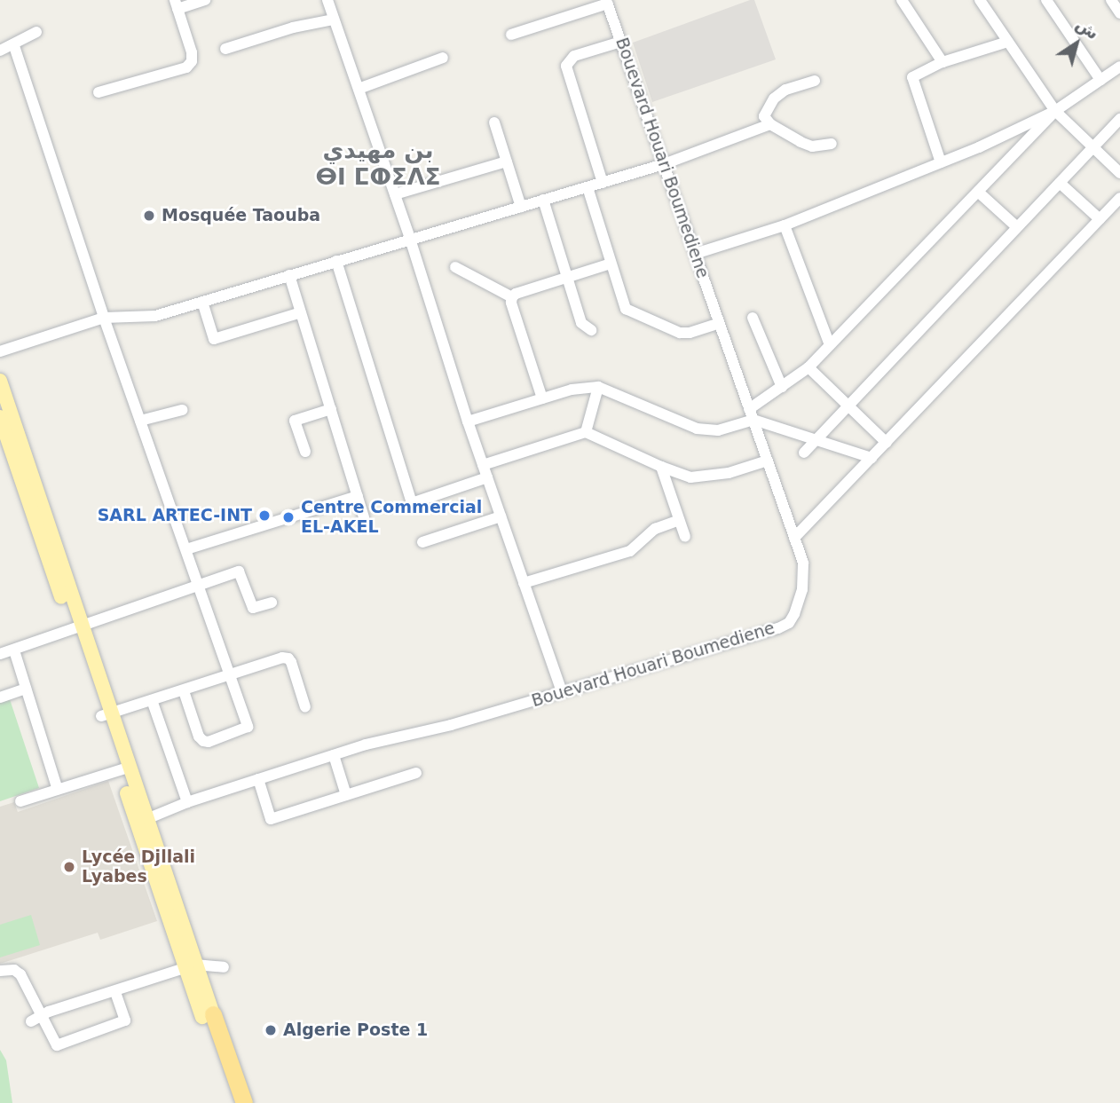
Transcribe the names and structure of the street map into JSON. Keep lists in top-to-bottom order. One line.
{"streets":{"street":["Bouevard Houari Boumediene"]},"districts":["بن مهيدي ⴱⵏ ⵎⵀⵉⴷⵉ"],"places":["Mosquée Taouba","SARL ARTEC-INT","Centre Commercial EL-AKEL","Lycée Djllali Lyabes","Algerie Poste 1"],"north":"top right"}
